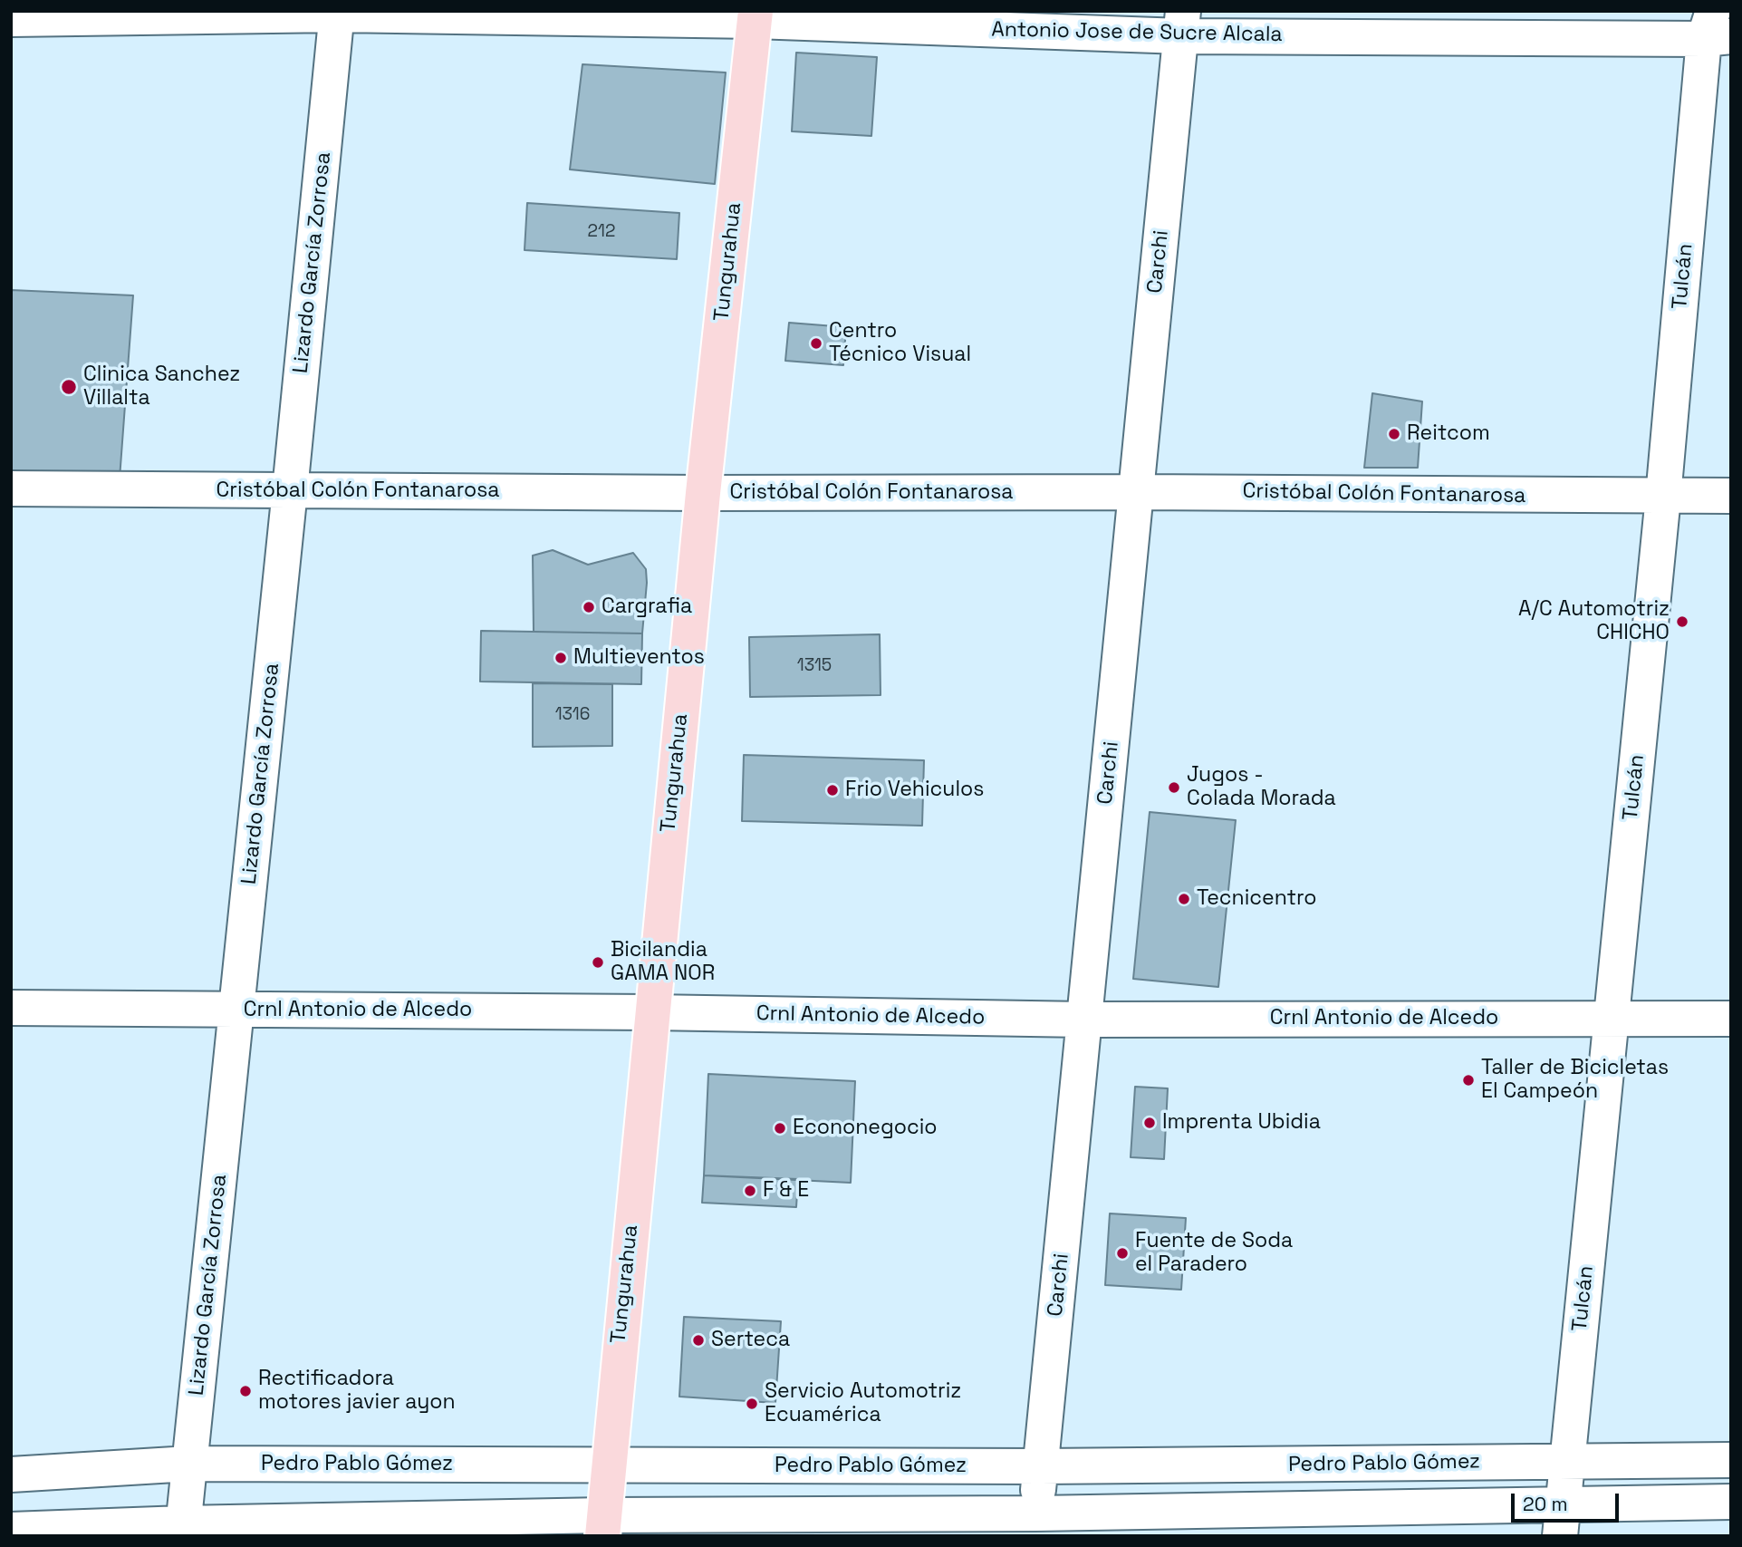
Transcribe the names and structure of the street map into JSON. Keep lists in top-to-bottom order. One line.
{"streets":{"main road":["Tungurahua"],"street":["Antonio Jose de Sucre Alcala","Carchi","Lizardo García Zorrosa","Tulcán","Cristóbal Colón Fontanarosa","Crnl Antonio de Alcedo","Pedro Pablo Gómez"]},"crossings":[["Antonio Jose de Sucre Alcala","Tungurahua"],["Antonio Jose de Sucre Alcala","Carchi"],["Antonio Jose de Sucre Alcala","Lizardo García Zorrosa"],["Antonio Jose de Sucre Alcala","Tulcán"],["Tungurahua","Cristóbal Colón Fontanarosa"],["Tungurahua","Crnl Antonio de Alcedo"],["Tungurahua","Pedro Pablo Gómez"],["Carchi","Cristóbal Colón Fontanarosa"],["Carchi","Crnl Antonio de Alcedo"],["Carchi","Pedro Pablo Gómez"],["Lizardo García Zorrosa","Cristóbal Colón Fontanarosa"],["Lizardo García Zorrosa","Crnl Antonio de Alcedo"],["Lizardo García Zorrosa","Pedro Pablo Gómez"],["Tulcán","Cristóbal Colón Fontanarosa"],["Tulcán","Crnl Antonio de Alcedo"],["Tulcán","Pedro Pablo Gómez"]],"places":["Centro Técnico Visual","Clinica Sanchez Villalta","Reitcom","Cargrafia","A/C Automotriz CHICHO","Multieventos","Jugos - Colada Morada","Frio Vehiculos","Tecnicentro","Bicilandia GAMA NOR","Taller de Bicicletas El Campeón","Imprenta Ubidia","Econonegocio","F & E","Fuente de Soda el Paradero","Serteca","Rectificadora motores javier ayon","Servicio Automotriz Ecuamérica"],"house_numbers":["212","1315","1316"],"scale_bar":"20 m"}
